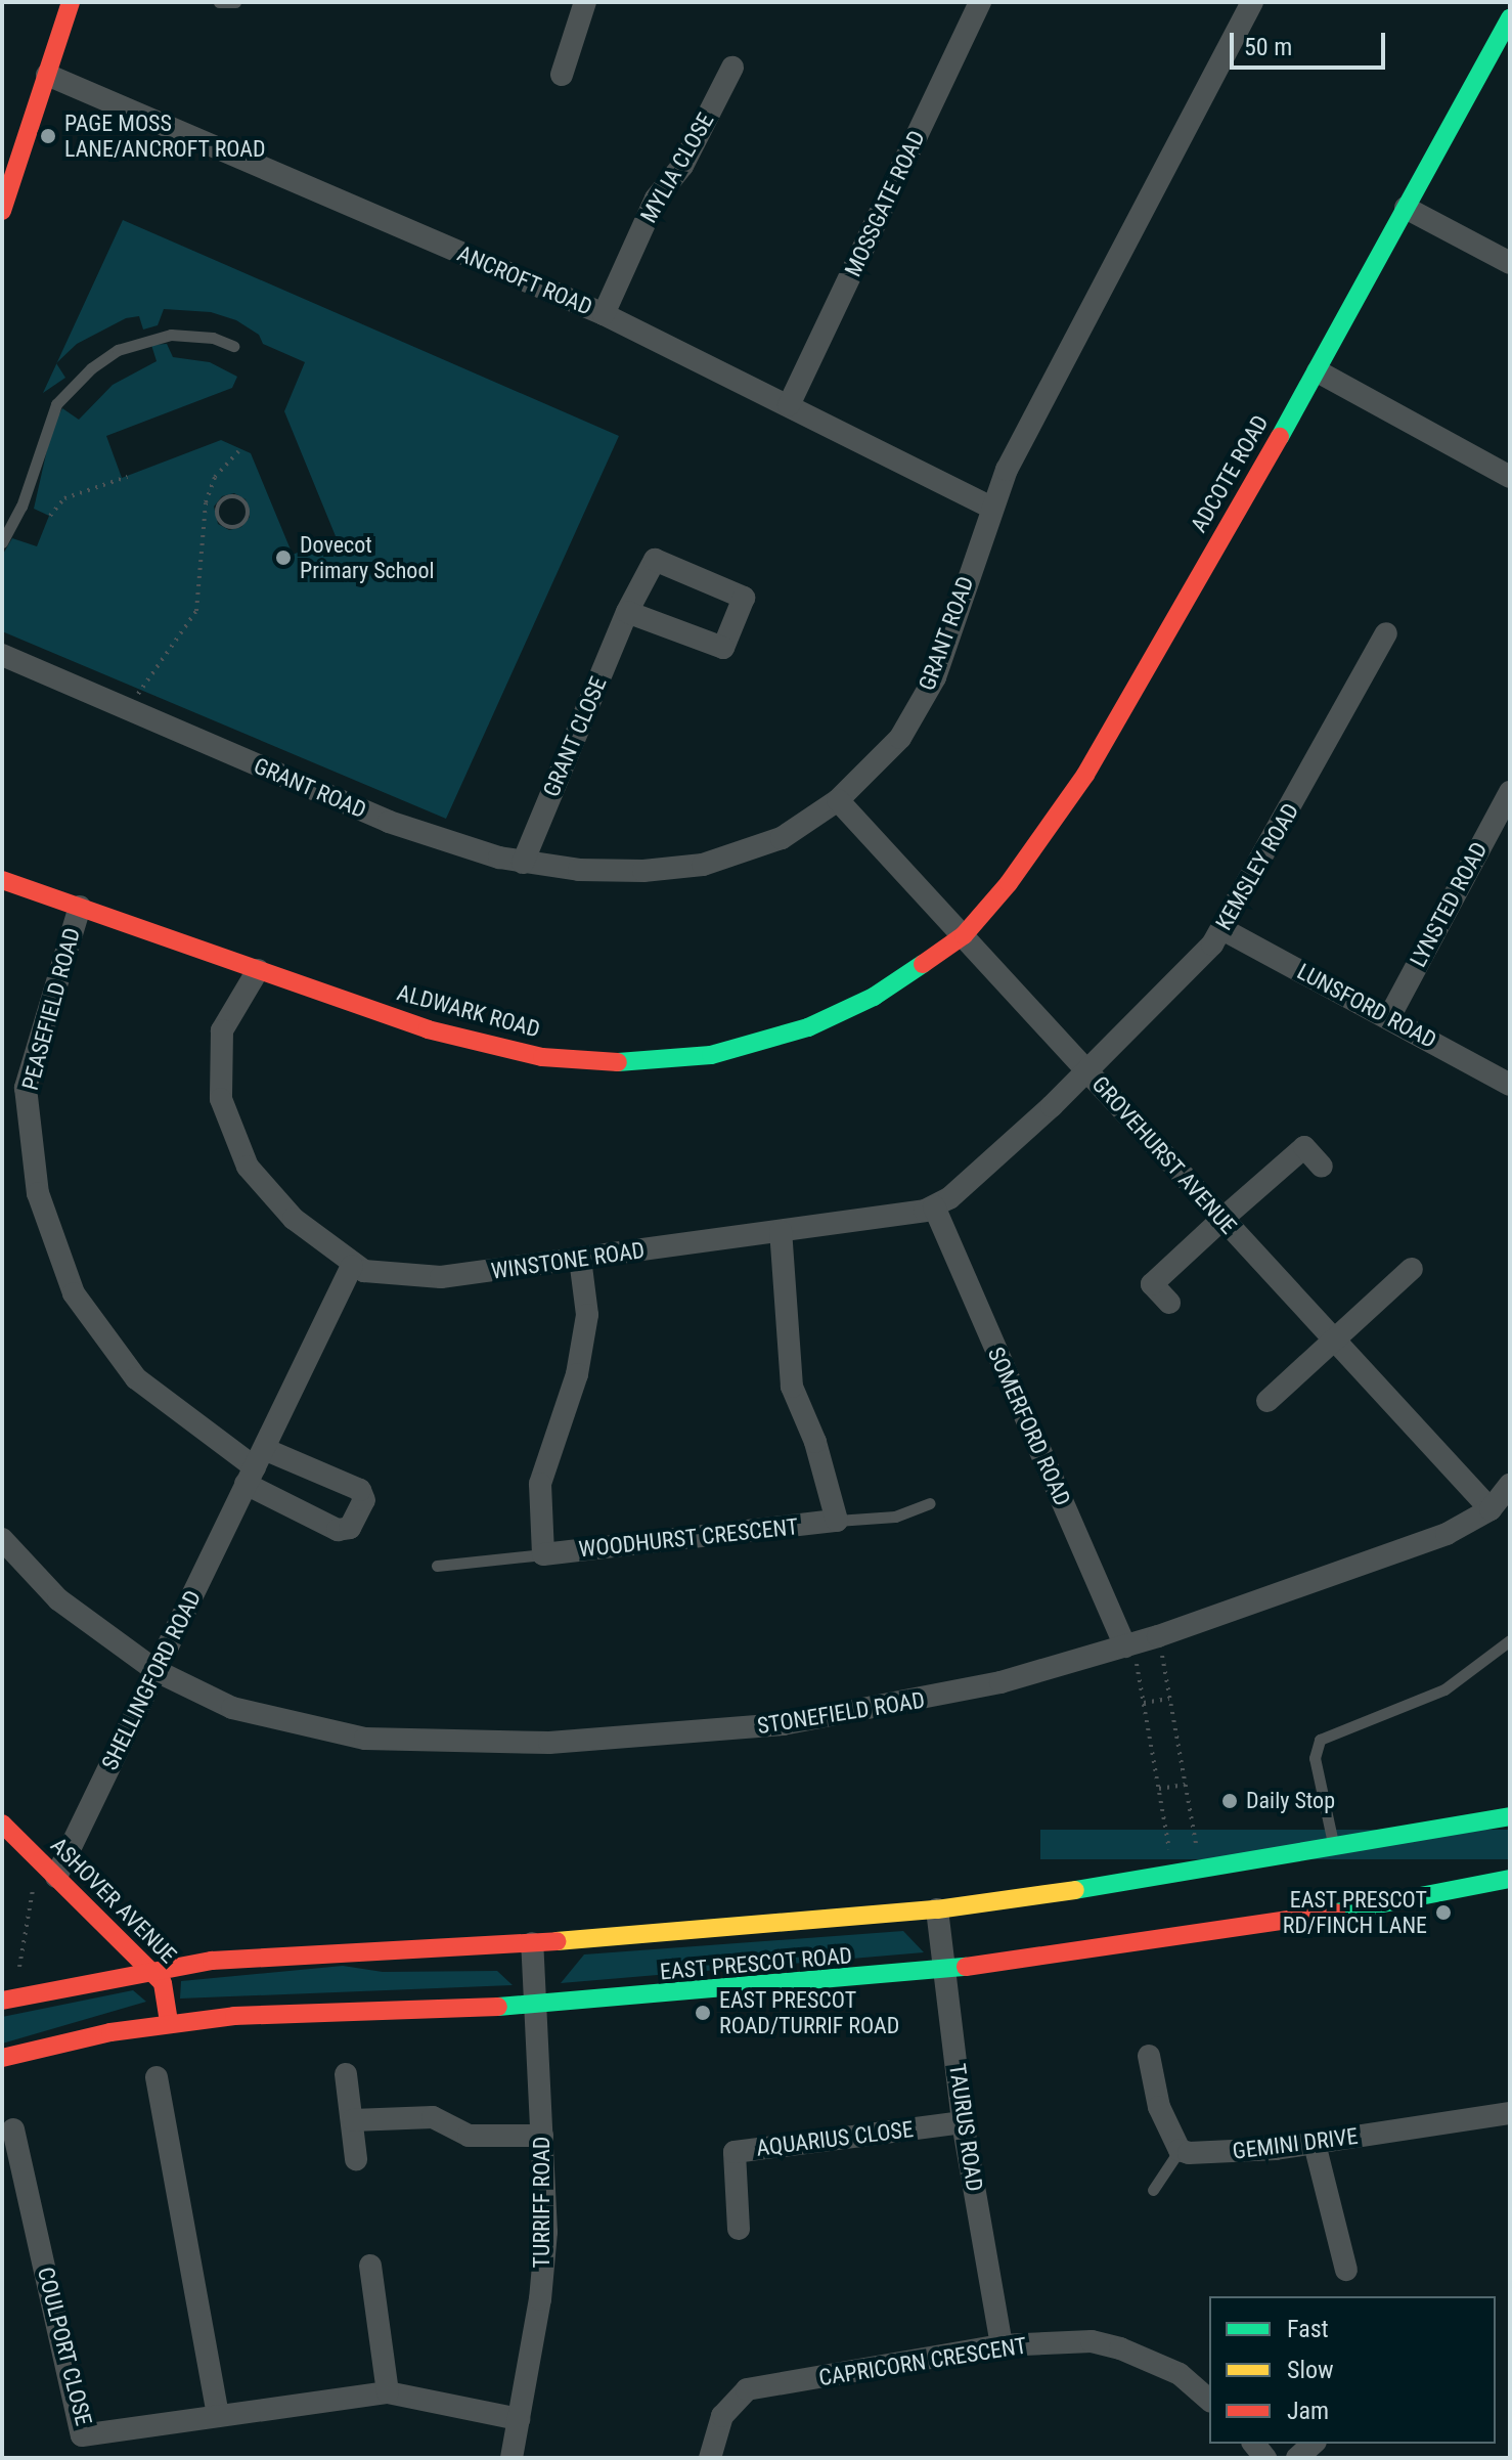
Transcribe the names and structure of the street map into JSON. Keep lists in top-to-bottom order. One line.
{"streets":{"main road":["ADCOTE ROAD","ALDWARK ROAD","ASHOVER AVENUE","EAST PRESCOT ROAD"],"street":["MYLIA CLOSE","MOSSGATE ROAD","ANCROFT ROAD","GRANT ROAD","GRANT CLOSE","KEMSLEY ROAD","LYNSTED ROAD","LUNSFORD ROAD","PEASEFIELD ROAD","GROVEHURST AVENUE","WINSTONE ROAD","SOMERFORD ROAD","WOODHURST CRESCENT","SHELLINGFORD ROAD","STONEFIELD ROAD","TAURUS ROAD","AQUARIUS CLOSE","GEMINI DRIVE","TURRIFF ROAD","COULPORT CLOSE","CAPRICORN CRESCENT"]},"crossings":[["MYLIA CLOSE","ANCROFT ROAD"],["MOSSGATE ROAD","ANCROFT ROAD"],["ANCROFT ROAD","GRANT ROAD"],["ADCOTE ROAD","ALDWARK ROAD"],["ADCOTE ROAD","GROVEHURST AVENUE"],["GRANT ROAD","GRANT CLOSE"],["GRANT ROAD","GROVEHURST AVENUE"],["KEMSLEY ROAD","LUNSFORD ROAD"],["KEMSLEY ROAD","GROVEHURST AVENUE"],["LYNSTED ROAD","LUNSFORD ROAD"],["PEASEFIELD ROAD","ALDWARK ROAD"],["PEASEFIELD ROAD","SHELLINGFORD ROAD"],["ALDWARK ROAD","GROVEHURST AVENUE"],["ALDWARK ROAD","WINSTONE ROAD"],["GROVEHURST AVENUE","STONEFIELD ROAD"],["WINSTONE ROAD","SOMERFORD ROAD"],["WINSTONE ROAD","SHELLINGFORD ROAD"],["SOMERFORD ROAD","STONEFIELD ROAD"],["SHELLINGFORD ROAD","STONEFIELD ROAD"],["SHELLINGFORD ROAD","ASHOVER AVENUE"],["ASHOVER AVENUE","EAST PRESCOT ROAD"],["EAST PRESCOT ROAD","TAURUS ROAD"],["EAST PRESCOT ROAD","TURRIFF ROAD"],["TAURUS ROAD","AQUARIUS CLOSE"],["TAURUS ROAD","CAPRICORN CRESCENT"],["TURRIFF ROAD","COULPORT CLOSE"]],"places":["PAGE MOSS LANE/ANCROFT ROAD","Dovecot Primary School","Daily Stop","EAST PRESCOT RD/FINCH LANE","EAST PRESCOT ROAD/TURRIF ROAD"],"legend":["Fast","Slow","Jam"],"scale_bar":"50 m"}
